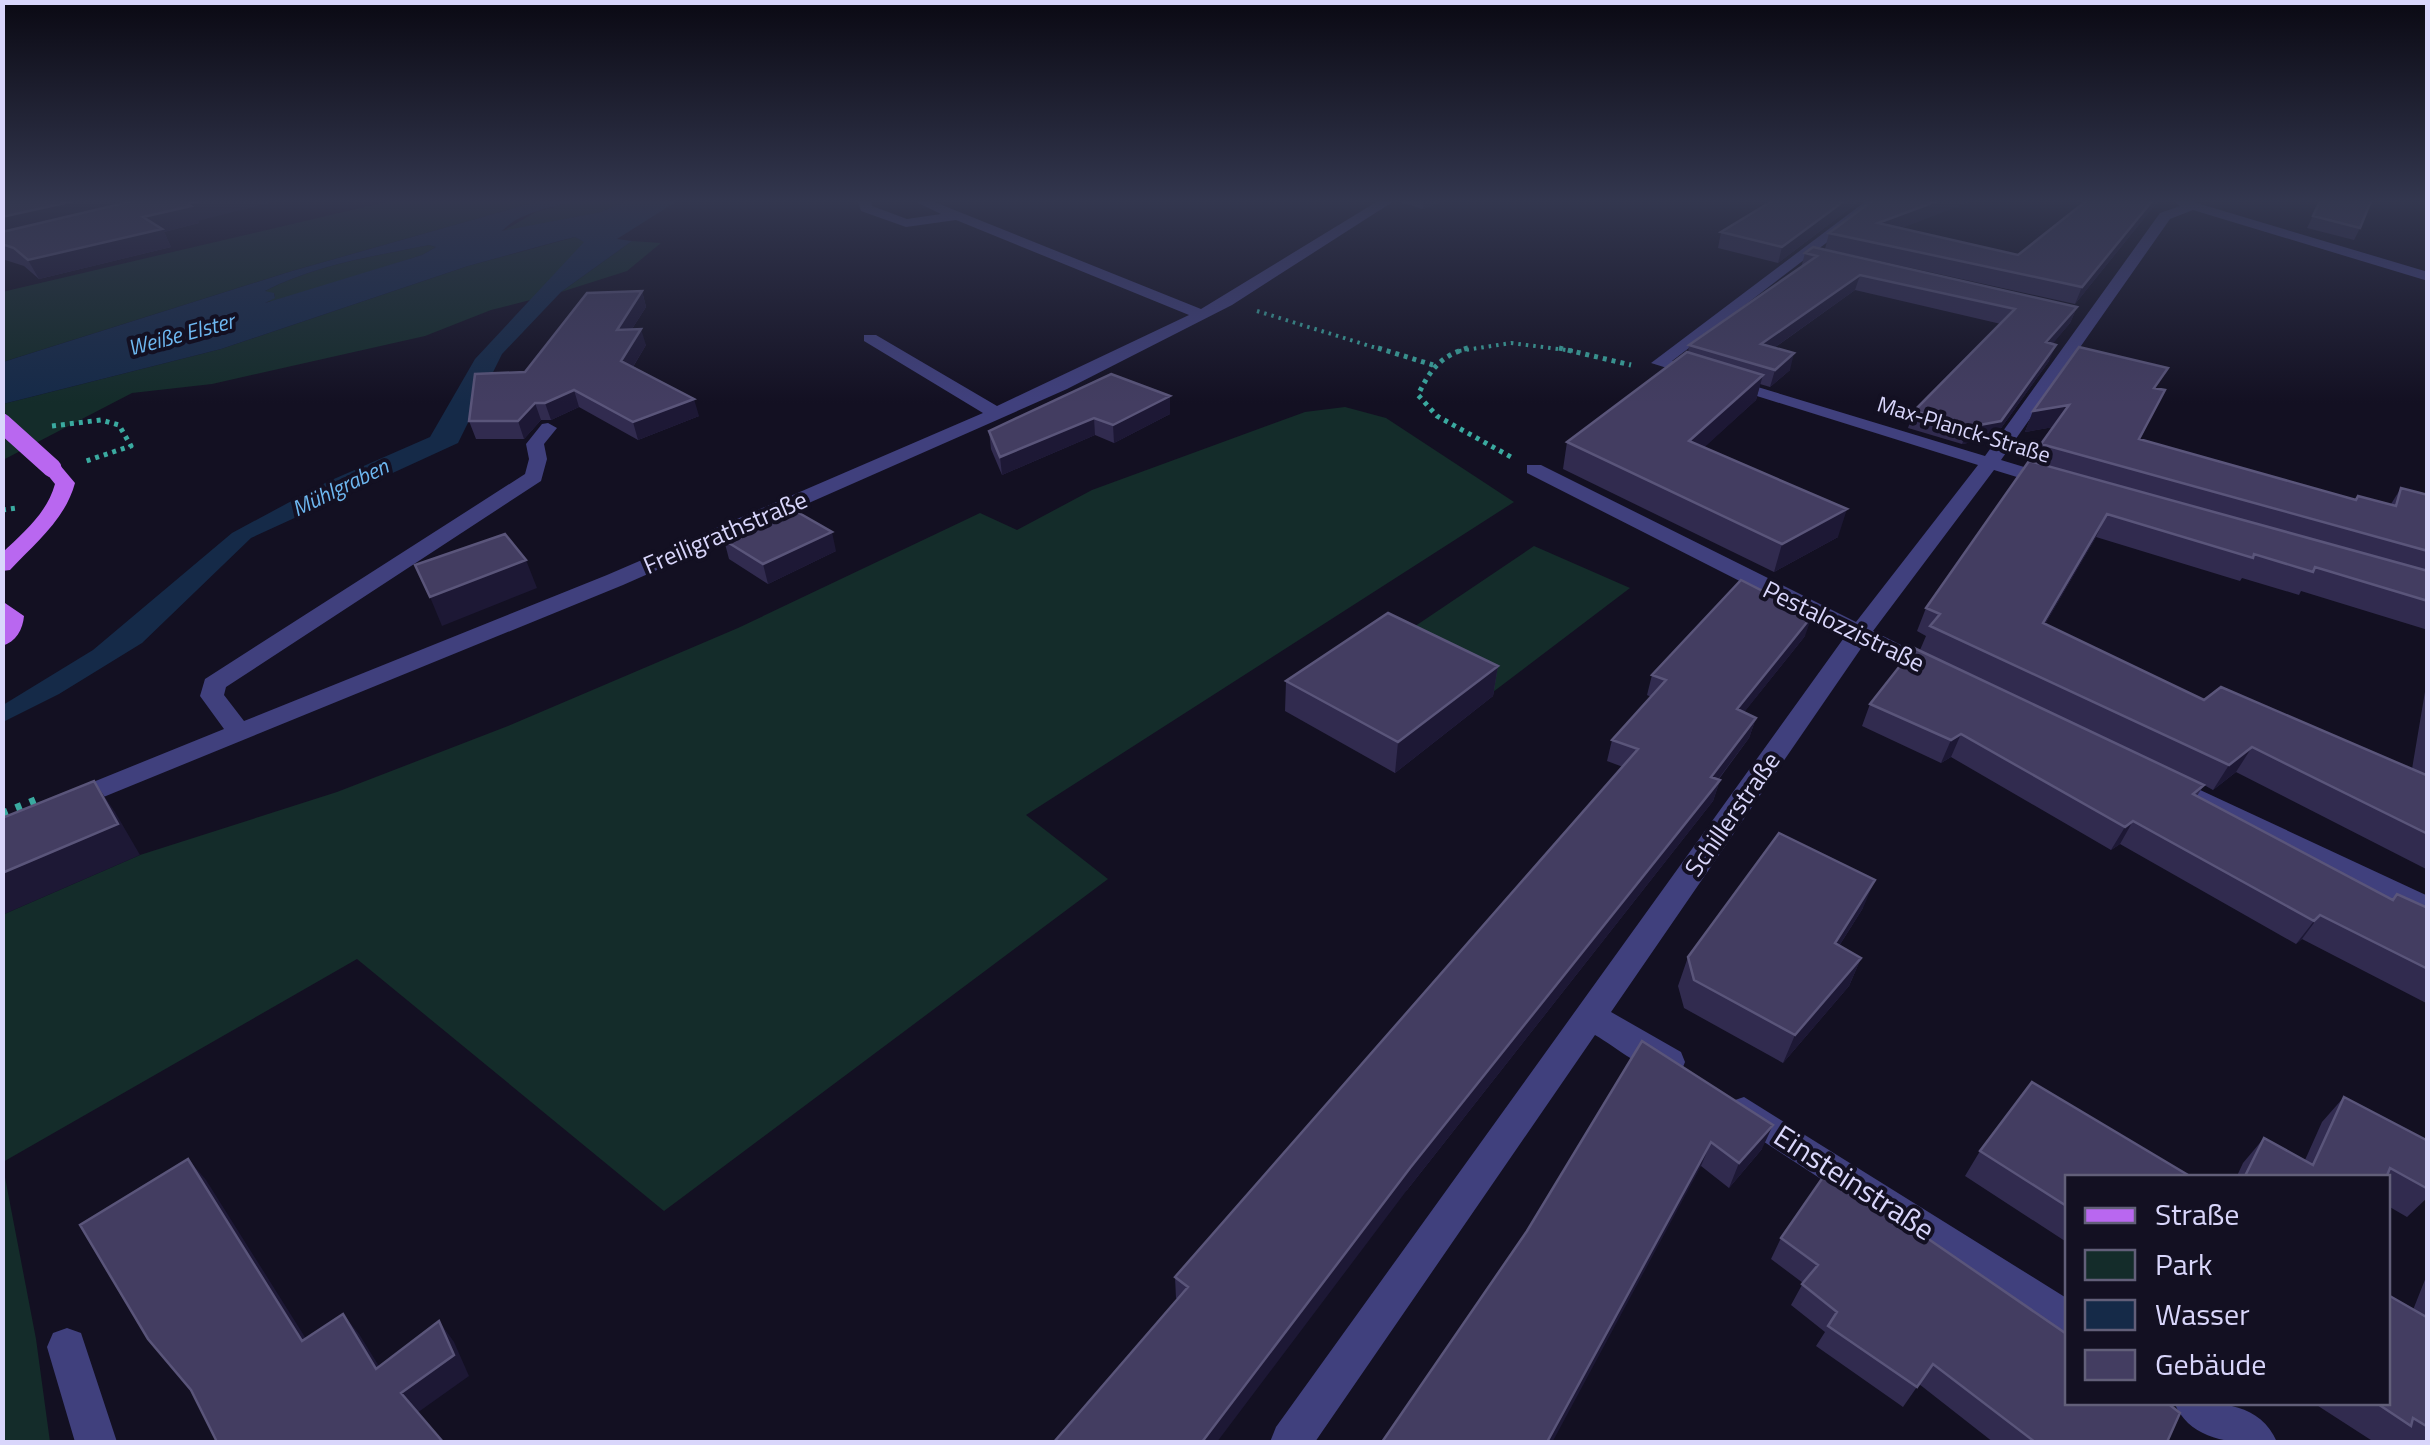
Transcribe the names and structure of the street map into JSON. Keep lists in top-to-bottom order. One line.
{"streets":{"street":["Max-Planck-Straße","Freiligrathstraße","Pestalozzistraße","Schillerstraße","Einsteinstraße"]},"crossings":[["Max-Planck-Straße","Schillerstraße"],["Pestalozzistraße","Schillerstraße"],["Schillerstraße","Einsteinstraße"]],"water":["Weiße Elster","Mühlgraben"],"legend":["Straße","Park","Wasser","Gebäude"]}
